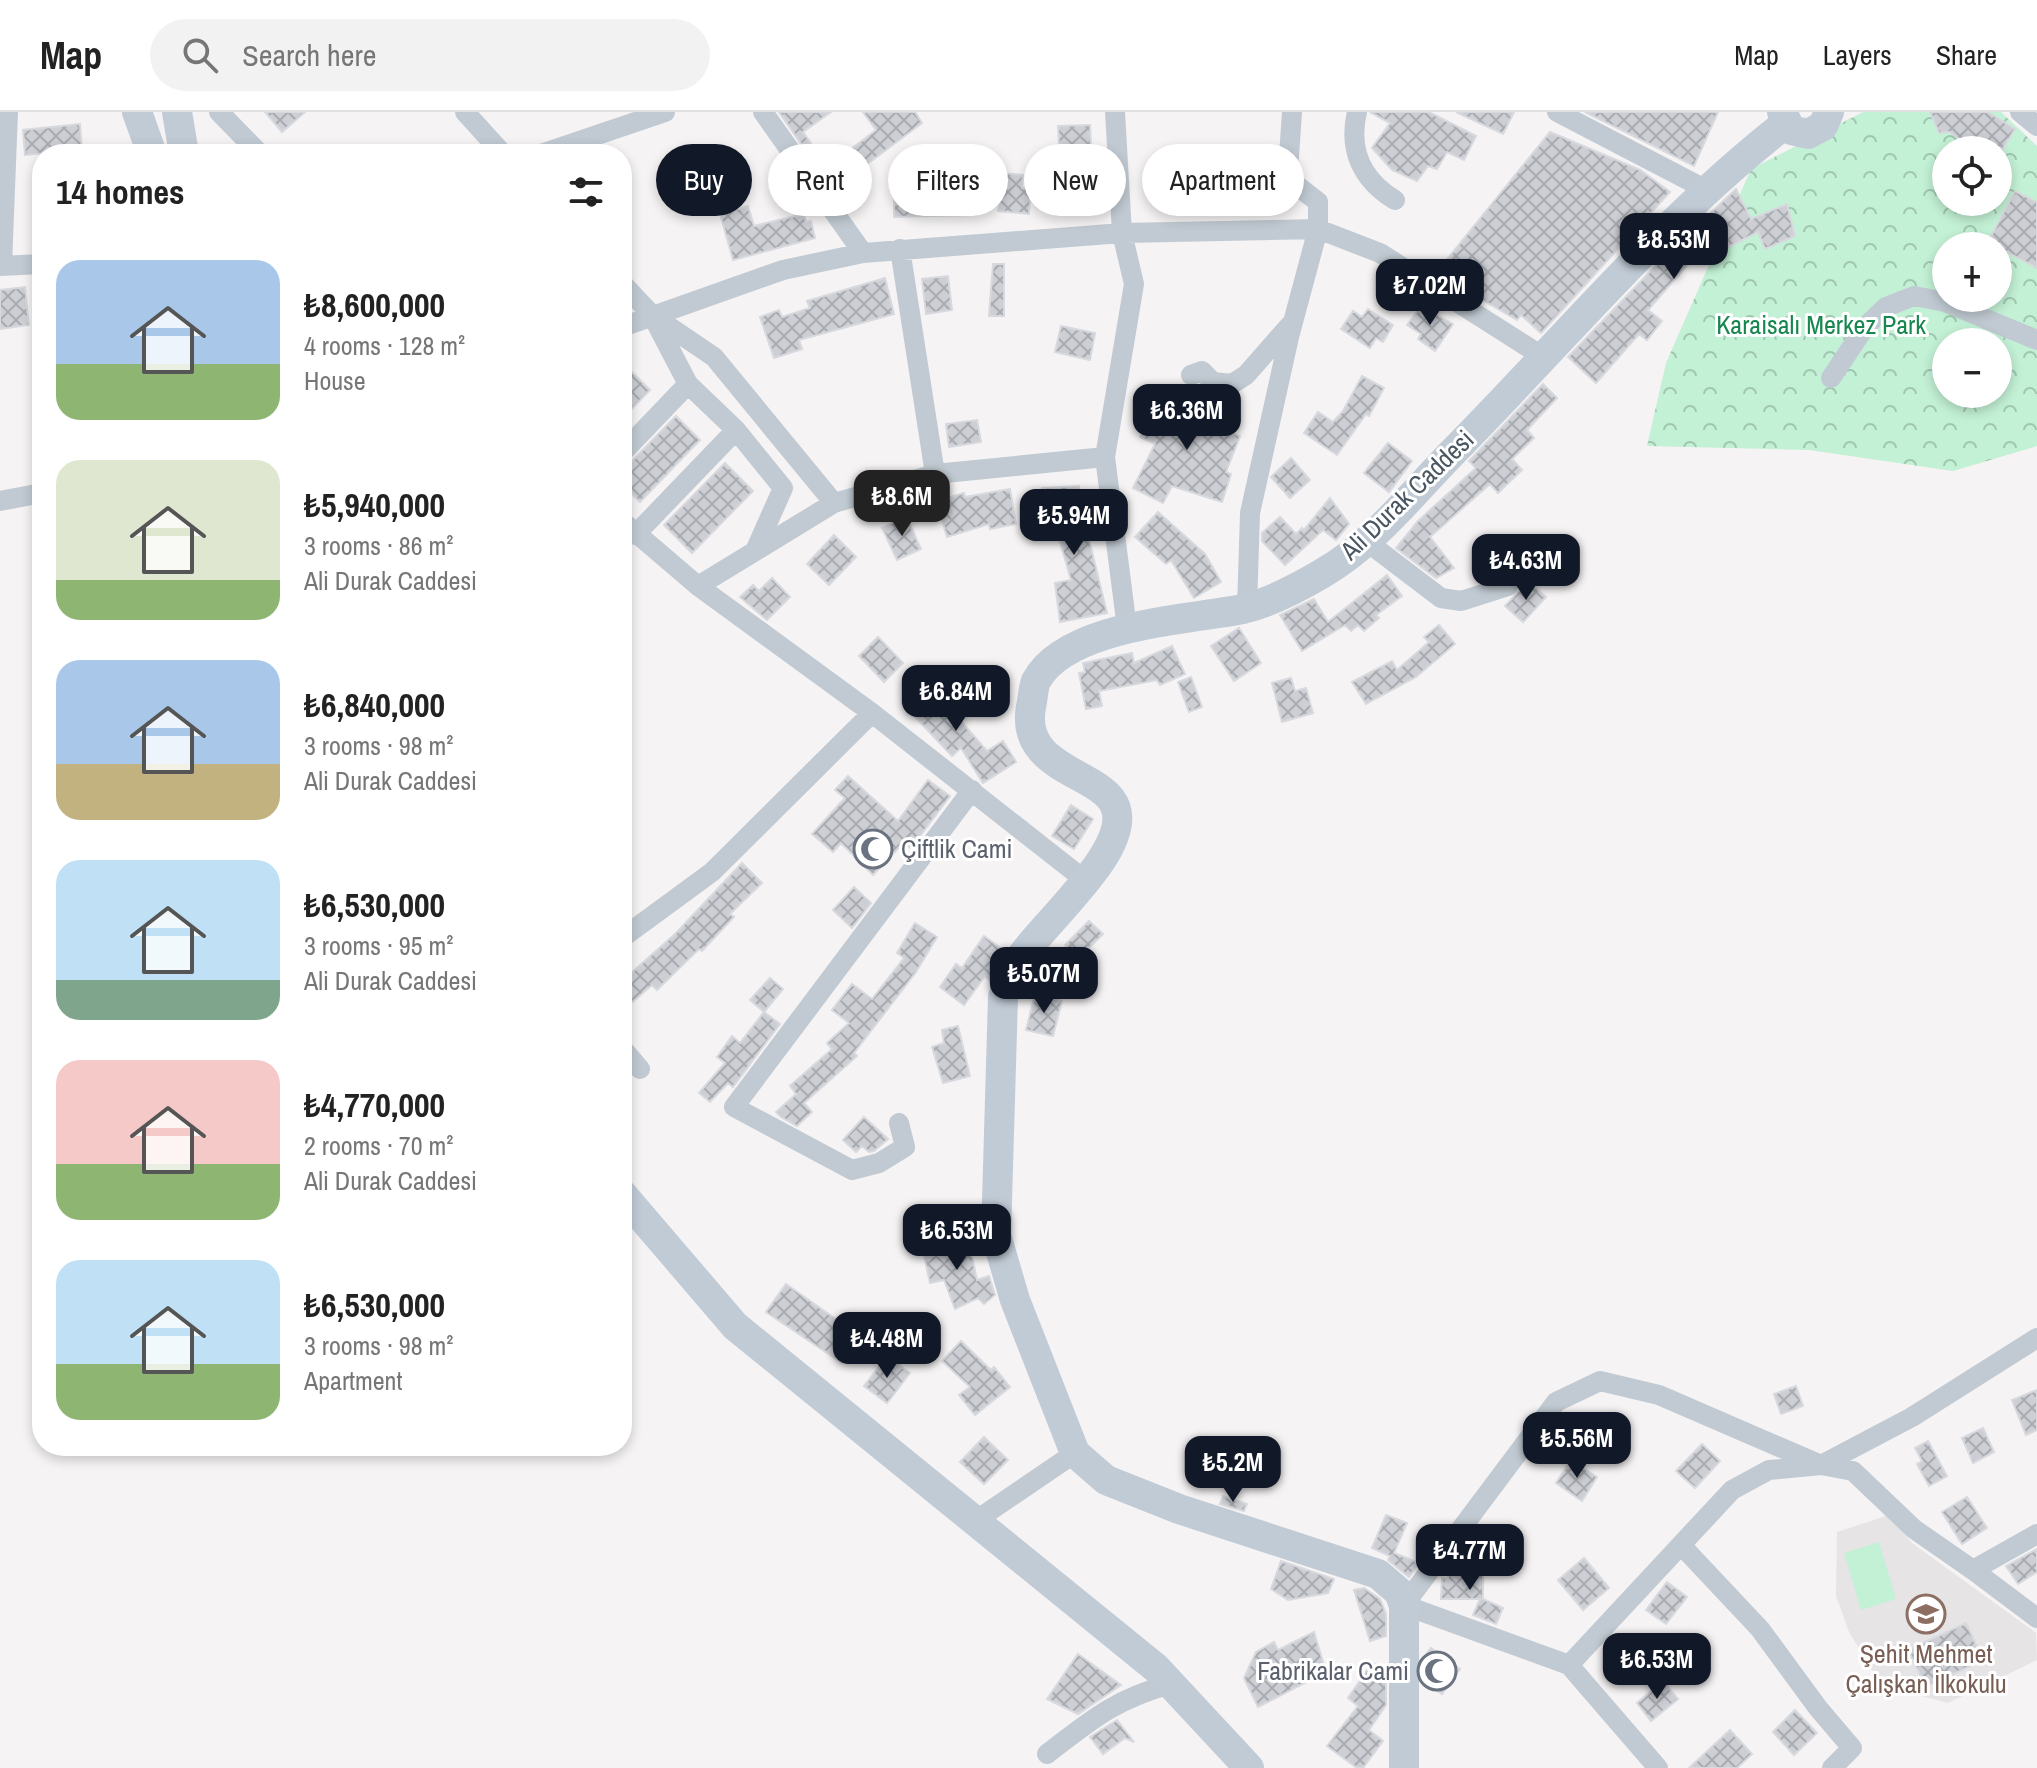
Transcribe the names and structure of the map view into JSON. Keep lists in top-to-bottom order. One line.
{"streets":{"main road":["Ali Durak Caddesi"]},"parks":["Karaisalı Merkez Park"],"places":{"mosque":["Çiftlik Cami","Fabrikalar Cami"],"school or university":["Şehit Mehmet Çalışkan İlkokulu"]},"page":{"header":"Map","search":"Search here","nav":["Map","Layers","Share"],"map_buttons":["+","−"],"chip":["Buy","Rent","Filters","New","Apartment"],"heading":"14 homes","price":["₺8.53M","₺7.02M","₺6.36M","₺8.6M","₺5.94M","₺4.63M","₺6.84M","₺5.07M","₺6.53M","₺4.48M","₺5.56M","₺5.2M","₺4.77M","₺6.53M"],"list":[{"name":"₺8,600,000","note":"4 rooms · 128 m² · House"},{"name":"₺5,940,000","note":"3 rooms · 86 m² · Ali Durak Caddesi"},{"name":"₺6,840,000","note":"3 rooms · 98 m² · Ali Durak Caddesi"},{"name":"₺6,530,000","note":"3 rooms · 95 m² · Ali Durak Caddesi"},{"name":"₺4,770,000","note":"2 rooms · 70 m² · Ali Durak Caddesi"},{"name":"₺6,530,000","note":"3 rooms · 98 m² · Apartment"}]}}
